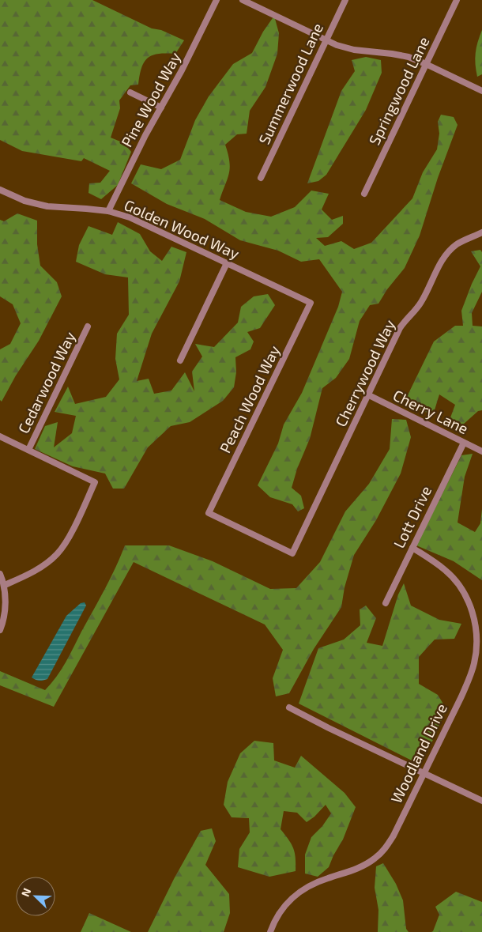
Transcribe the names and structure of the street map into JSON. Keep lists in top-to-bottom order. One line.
{"streets":{"street":["Summerwood Lane","Springwood Lane","Pine Wood Way","Golden Wood Way","Cherrywood Way","Cedarwood Way","Peach Wood Way","Cherry Lane","Lott Drive","Woodland Drive"]},"crossings":[["Pine Wood Way","Golden Wood Way"],["Golden Wood Way","Peach Wood Way"],["Cherrywood Way","Peach Wood Way"],["Cherrywood Way","Cherry Lane"],["Cherry Lane","Lott Drive"],["Lott Drive","Woodland Drive"]],"north":"top left"}
